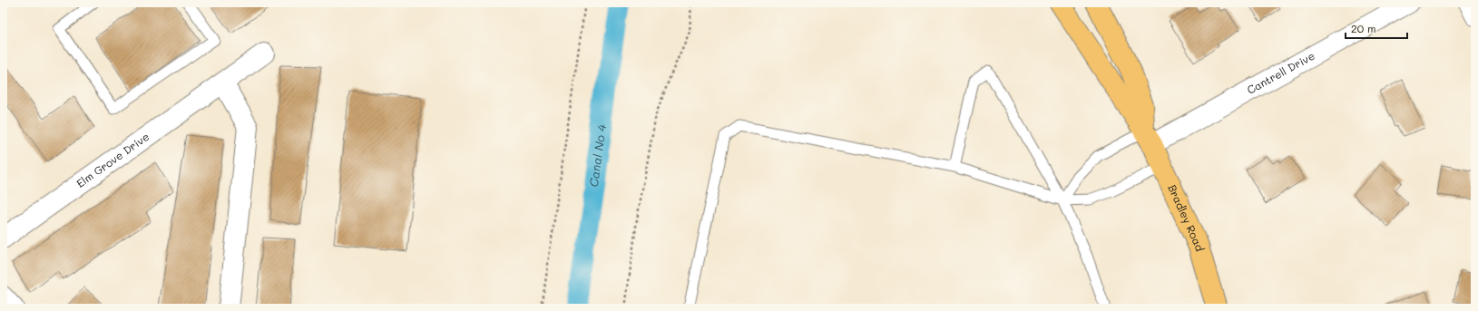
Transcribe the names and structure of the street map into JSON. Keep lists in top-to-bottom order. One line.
{"streets":{"main road":["Bradley Road"],"street":["Cantrell Drive","Elm Grove Drive"]},"crossings":[["Cantrell Drive","Bradley Road"]],"water":["Canal No 4"],"scale_bar":"20 m"}
